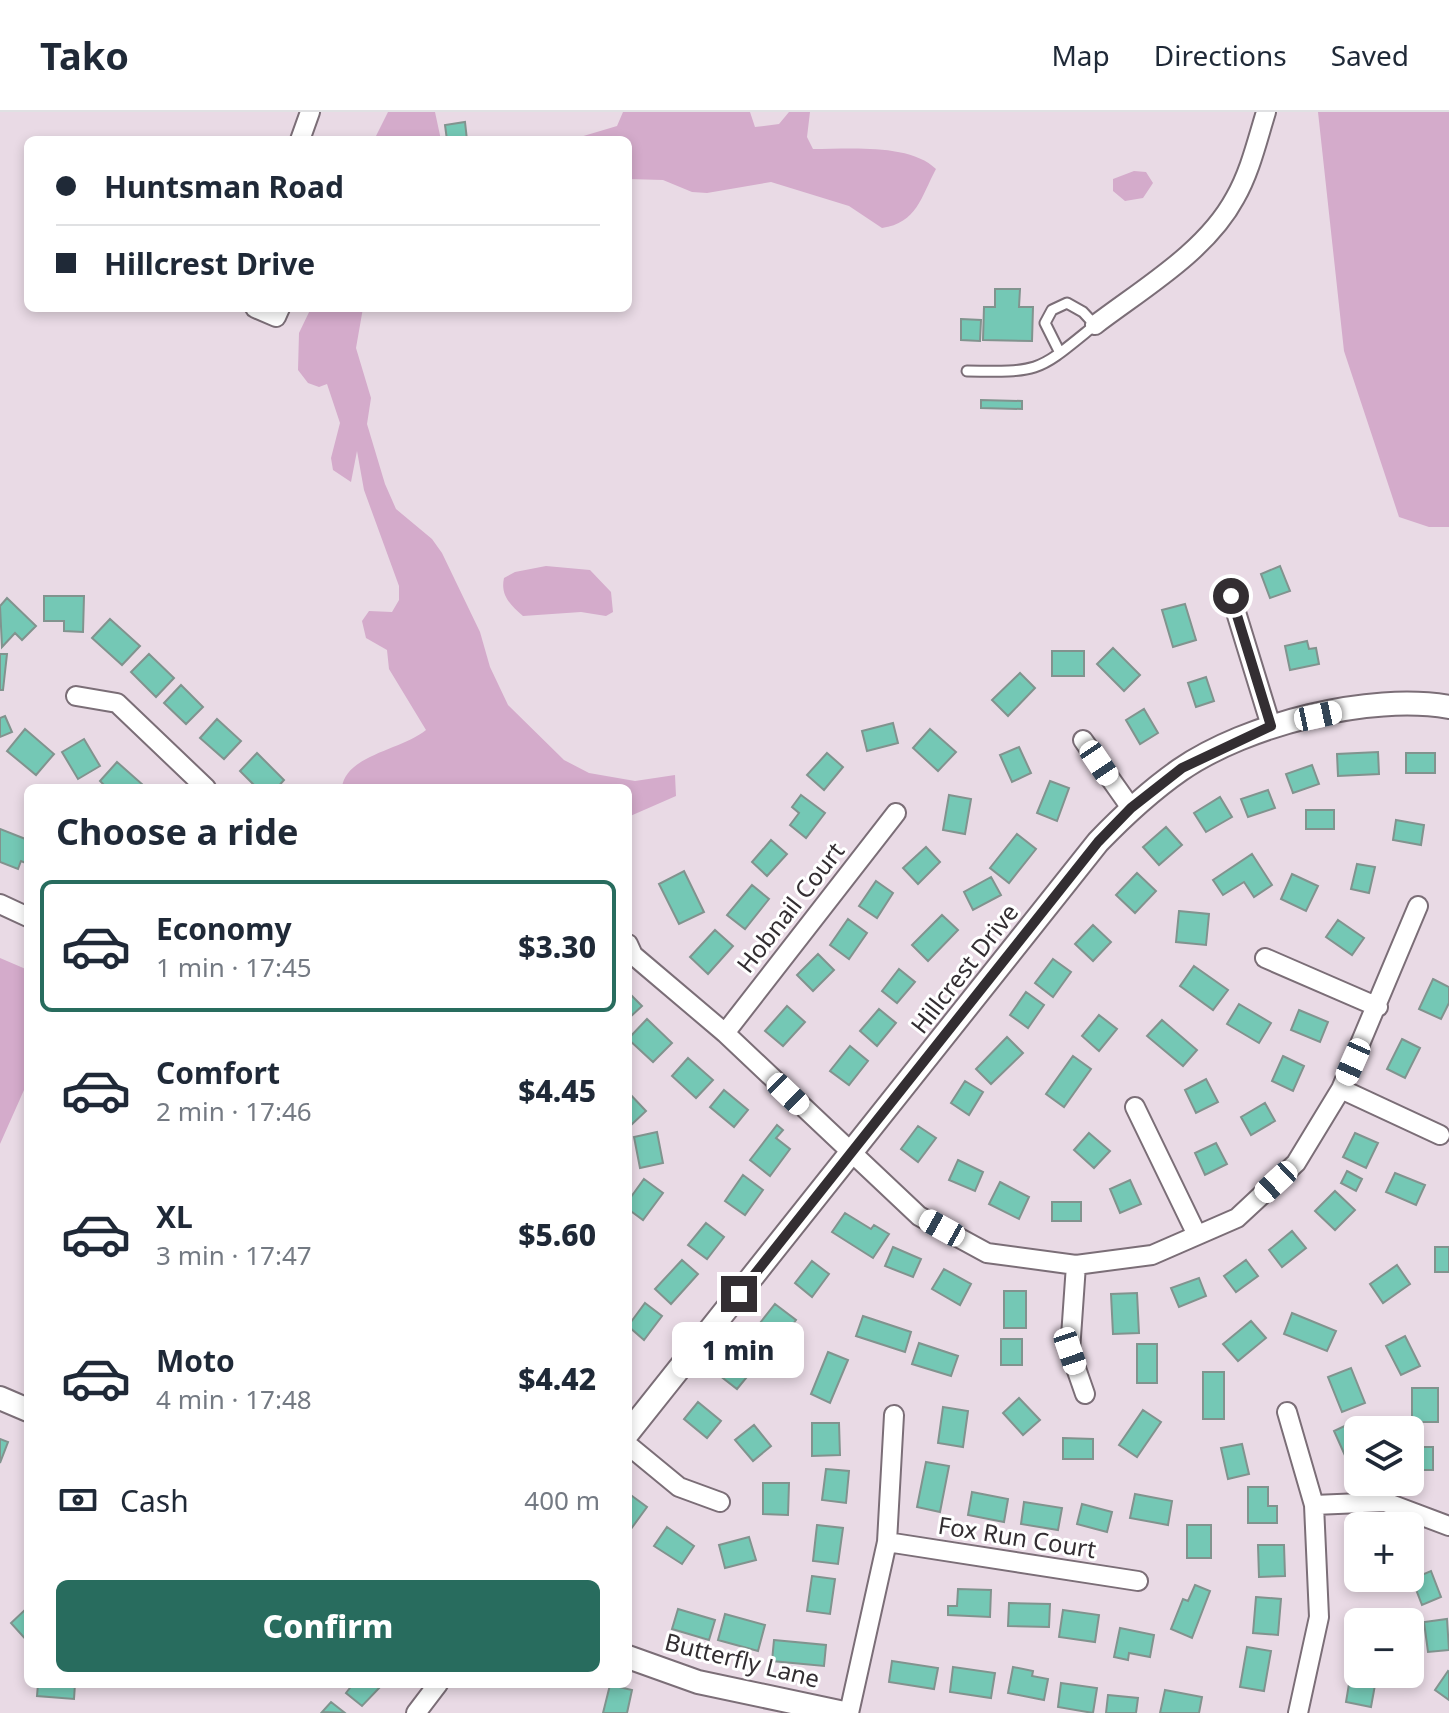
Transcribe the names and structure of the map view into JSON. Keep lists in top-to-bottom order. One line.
{"streets":{"street":["Hobnail Court","Hillcrest Drive","Fox Run Court","Butterfly Lane"]},"page":{"header":"Tako","nav":["Map","Directions","Saved"],"banner":["Huntsman Road","Hillcrest Drive"],"heading":"Choose a ride","list":[{"name":"Economy","note":"1 min · 17:45","value":"$3.30"},{"name":"Comfort","note":"2 min · 17:46","value":"$4.45"},{"name":"XL","note":"3 min · 17:47","value":"$5.60"},{"name":"Moto","note":"4 min · 17:48","value":"$4.42"}],"bubble":"1 min","map_buttons":["+","−"],"pay":["Cash","400 m"],"buttons":"Confirm"}}
